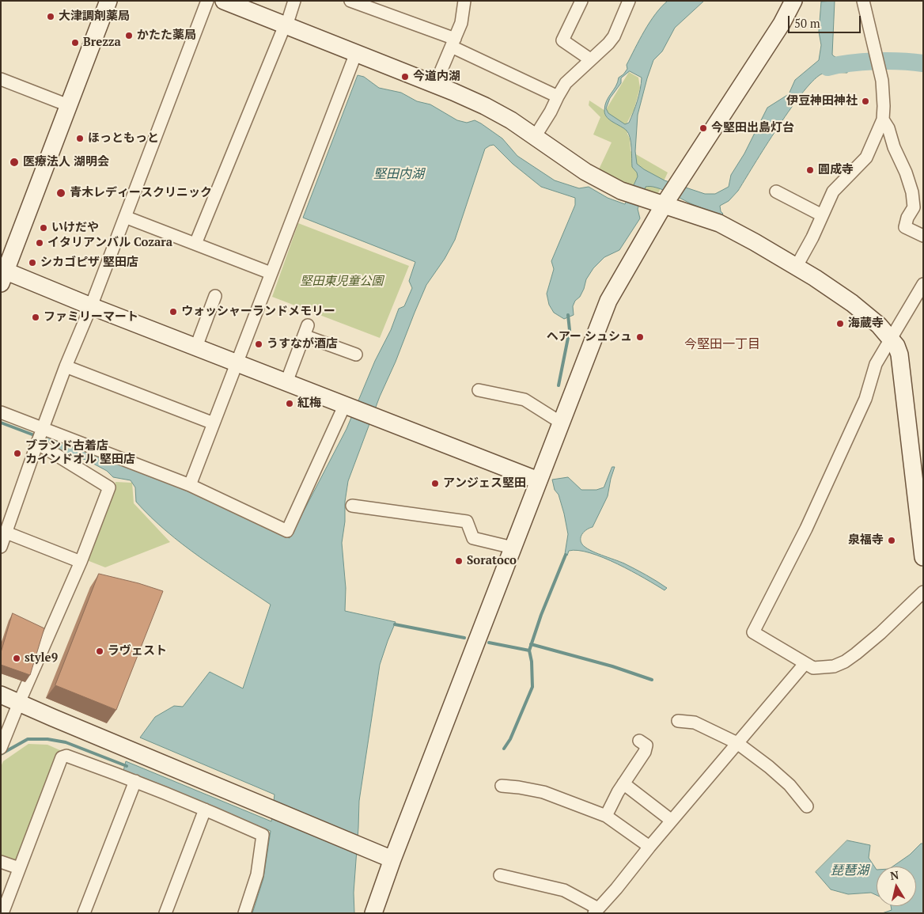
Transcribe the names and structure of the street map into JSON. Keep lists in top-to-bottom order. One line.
{"districts":["今堅田一丁目"],"water":["堅田内湖","琵琶湖"],"parks":["堅田東児童公園"],"places":["大津調剤薬局","かたた薬局","Brezza","今道内湖","伊豆神田神社","今堅田出島灯台","ほっともっと","医療法人 湖明会","圓成寺","青木レディースクリニック","いけだや","イタリアンバル Cozara","シカゴピザ 堅田店","ウォッシャーランドメモリー","ファミリーマート","海蔵寺","ヘアー シュシュ","うすなが酒店","紅梅","ブランド古着店 カインドオル 堅田店","アンジェス堅田","泉福寺","Soratoco","ラヴェスト","style9"],"scale_bar":"50 m","north":"top"}
